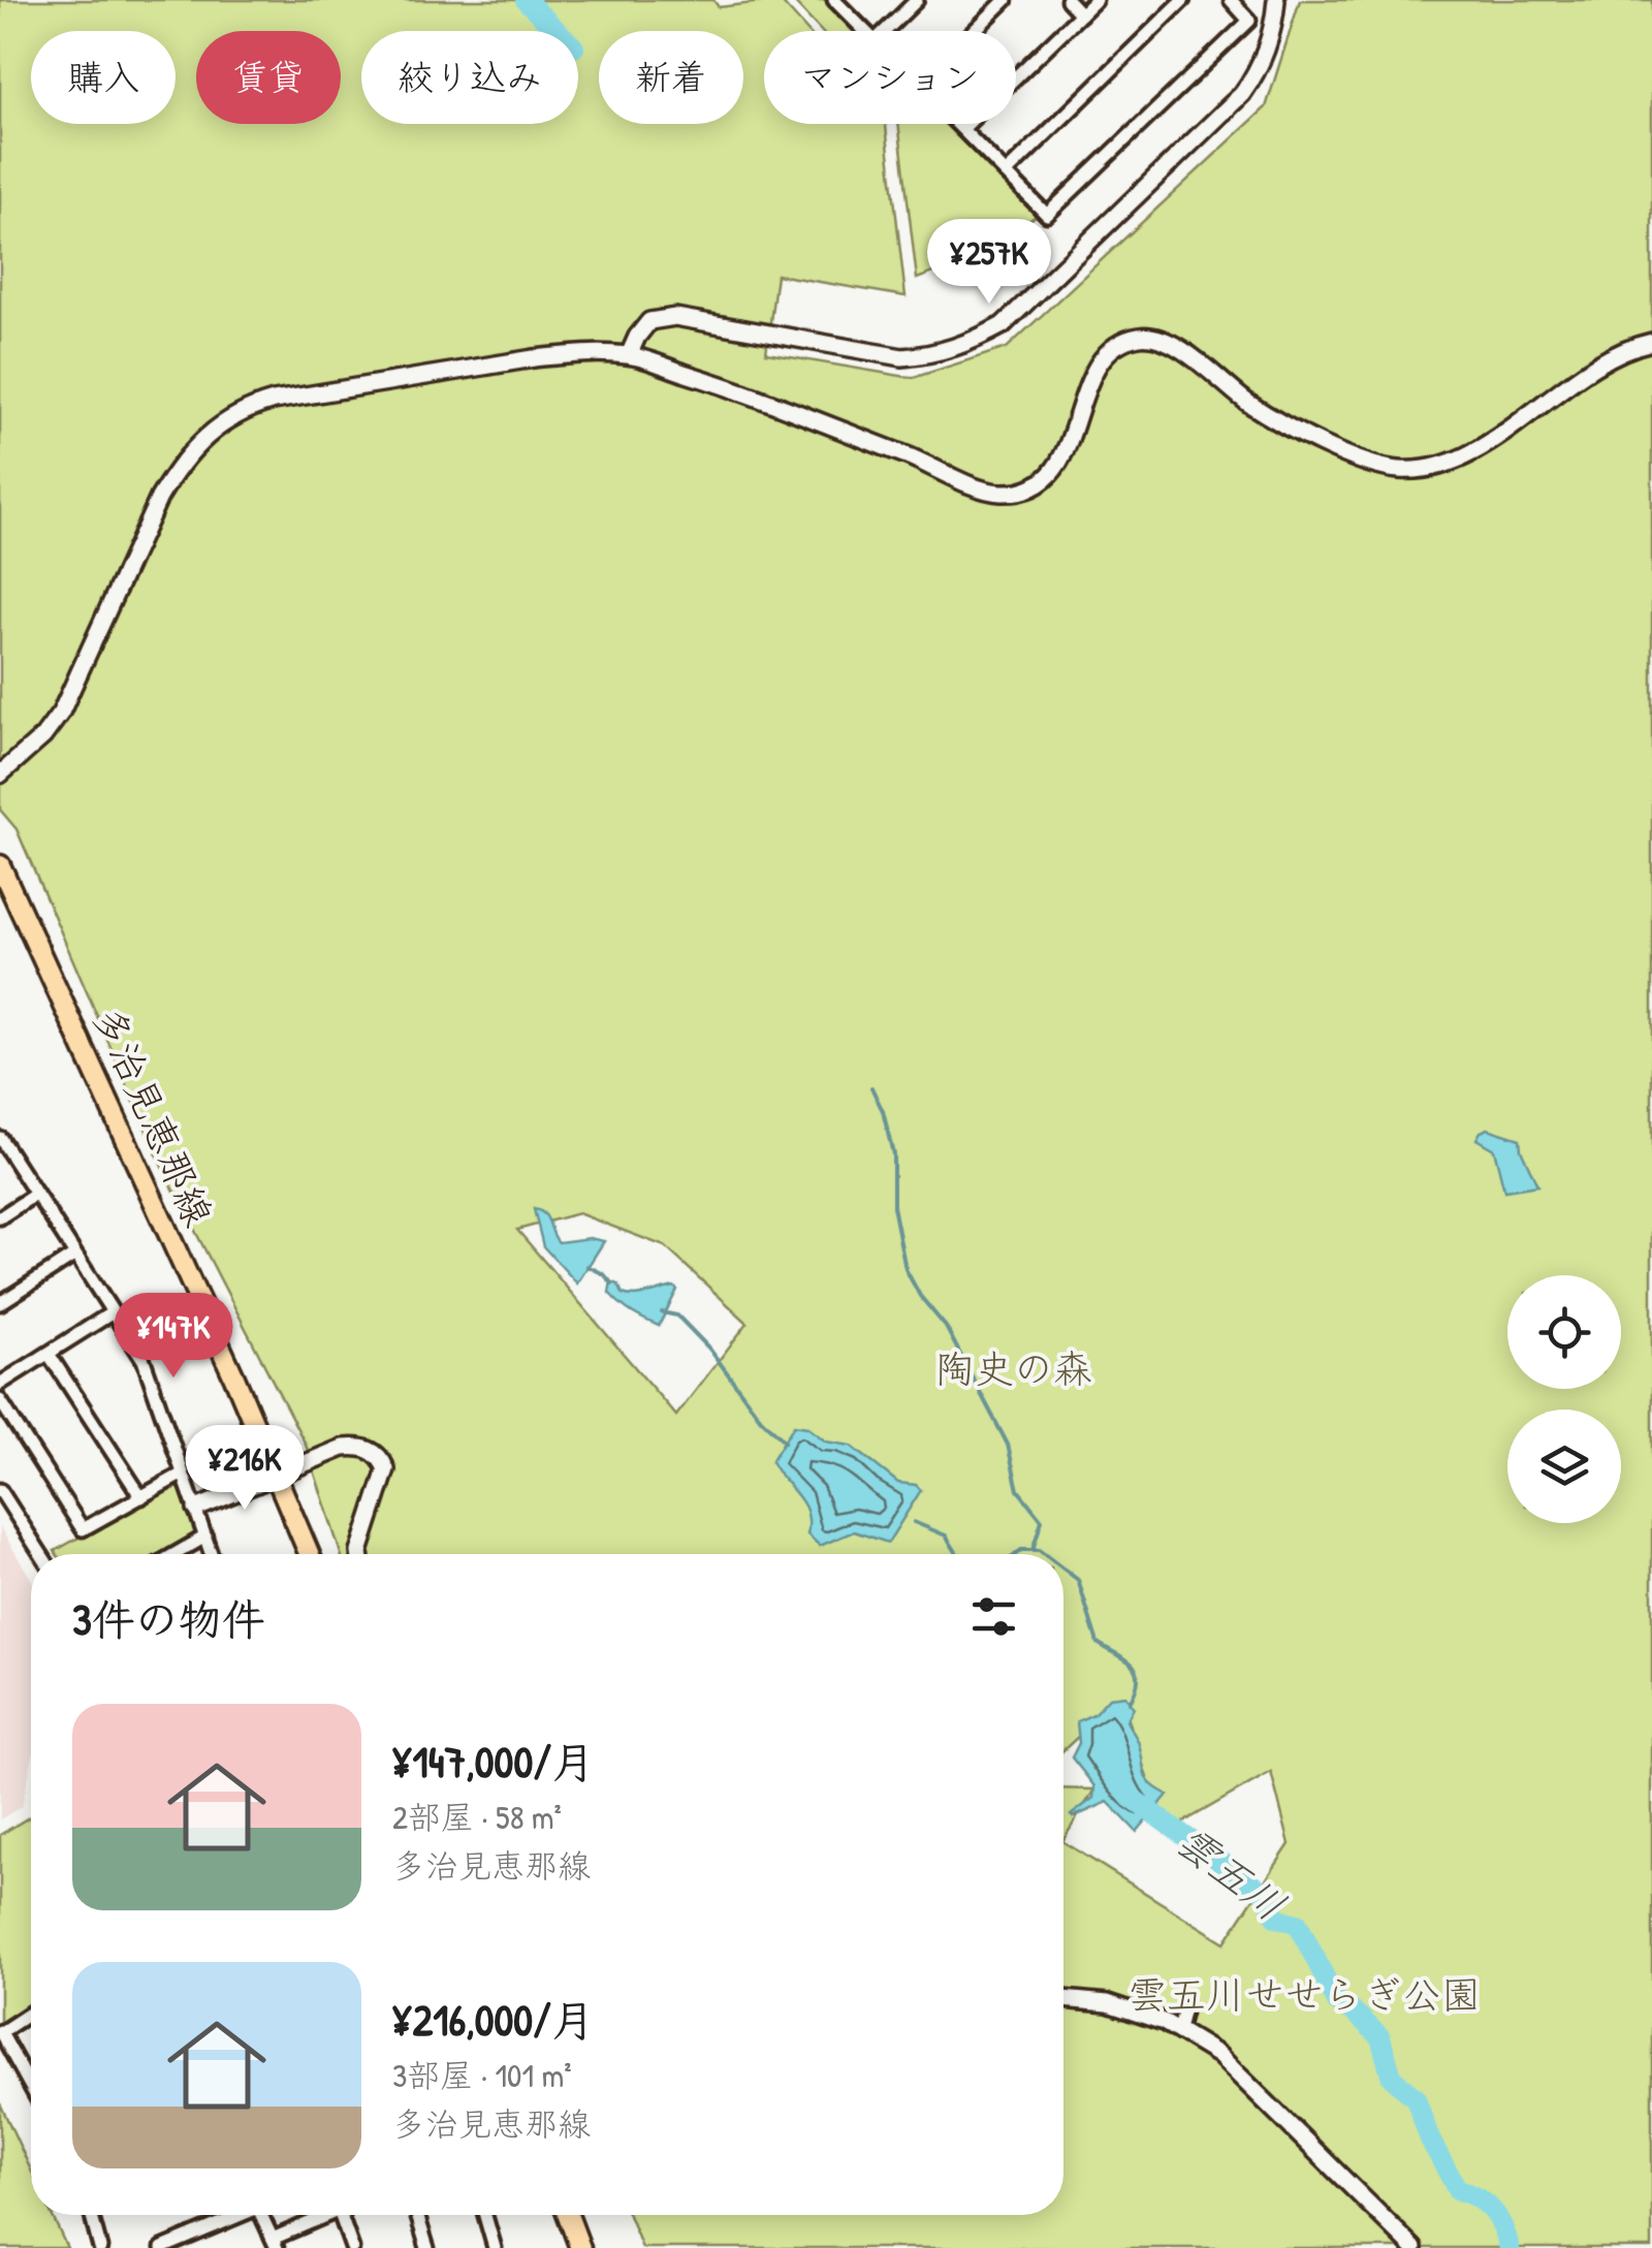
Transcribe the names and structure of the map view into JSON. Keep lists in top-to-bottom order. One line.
{"streets":{"main road":["多治見恵那線"]},"water":["雲五川"],"parks":["陶史の森","雲五川せせらぎ公園"],"page":{"chip":["購入","賃貸","絞り込み","新着","マンション"],"price":["¥257K","¥147K","¥216K"],"heading":"3件の物件","list":[{"name":"¥147,000/月","note":"2部屋 · 58 m² · 多治見恵那線"},{"name":"¥216,000/月","note":"3部屋 · 101 m² · 多治見恵那線"}]}}
